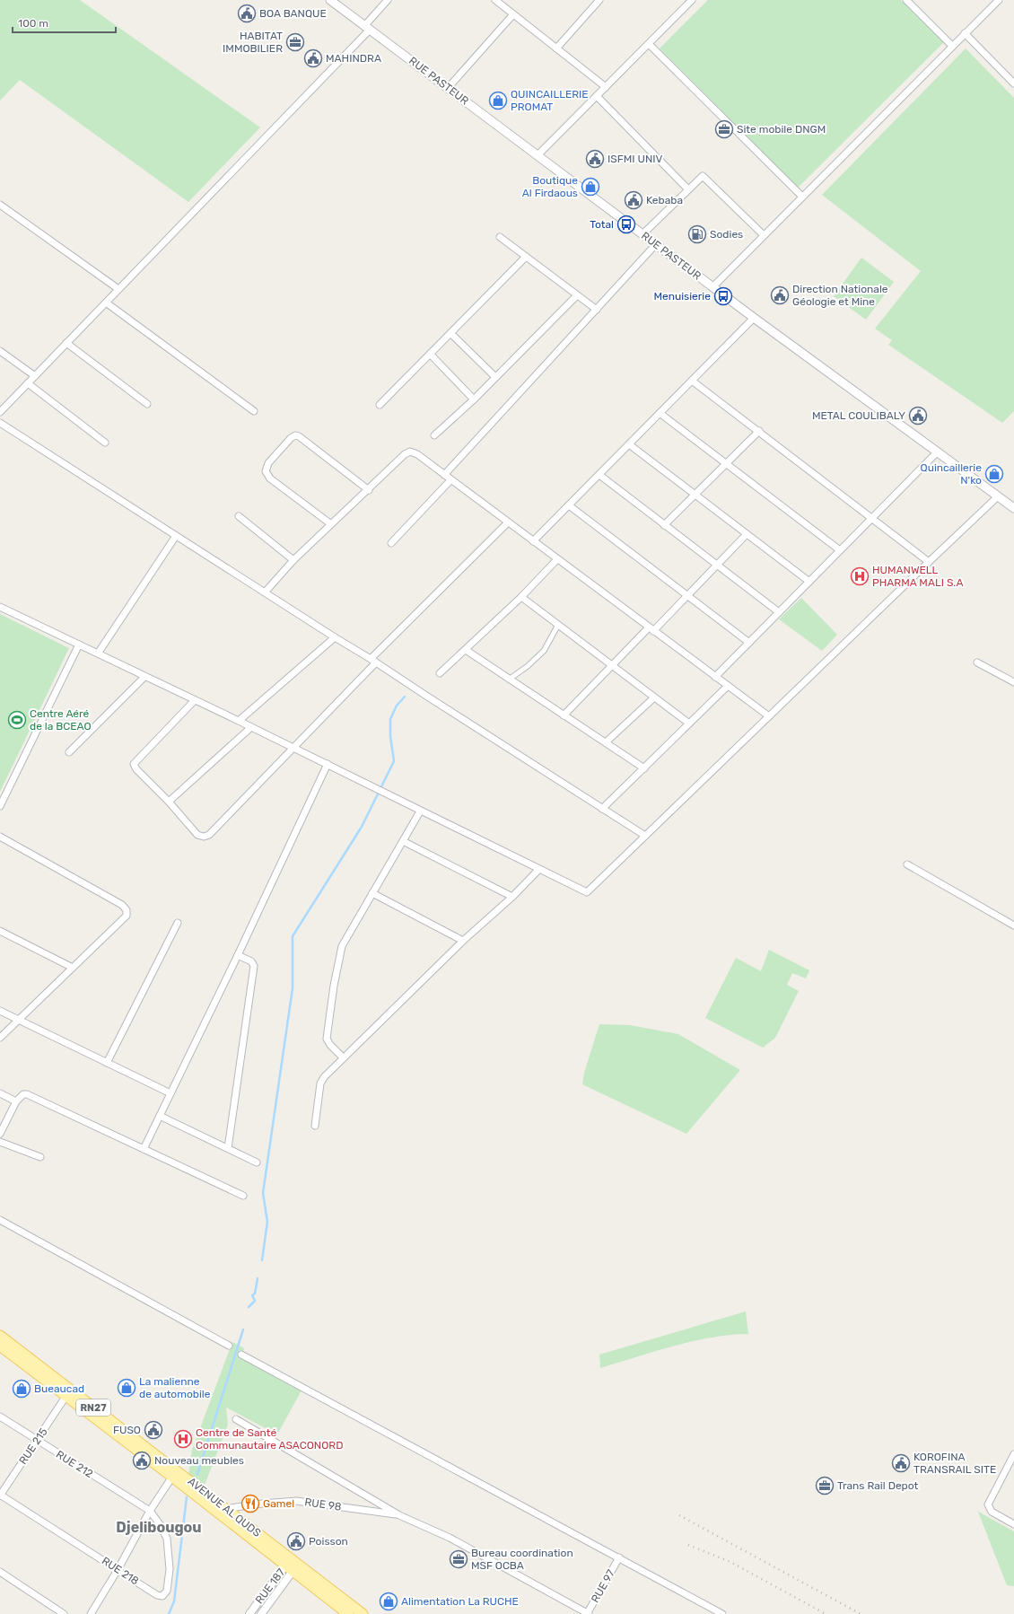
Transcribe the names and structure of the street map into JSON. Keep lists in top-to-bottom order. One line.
{"streets":{"main road":["RUE PASTEUR","RN27","AVENUE AL QUDS"],"street":["RUE 215","RUE 212","RUE 98","RUE 218","RUE 187","RUE 97"]},"crossings":[["RUE 215","RUE 212"],["RUE 215","AVENUE AL QUDS"],["RUE 215","RUE 218"],["RUE 212","RUE 218"],["RUE 98","AVENUE AL QUDS"],["AVENUE AL QUDS","RUE 187"]],"districts":["Djelibougou"],"places":{"public building":["BOA BANQUE","MAHINDRA","ISFMI UNIV","Kebaba","Direction Nationale Géologie et Mine","METAL COULIBALY","FUSO","Nouveau meubles","KOROFINA TRANSRAIL SITE","Poisson"],"office":["HABITAT IMMOBILIER","Site mobile DNGM","Trans Rail Depot","Bureau coordination MSF OCBA"],"shop":["QUINCAILLERIE PROMAT","Boutique Al Firdaous","Quincaillerie N'ko","La malienne de automobile","Bueaucad","Alimentation La RUCHE"],"bus stop":["Total","Menuisierie"],"fuel station":["Sodies"],"hospital":["HUMANWELL PHARMA MALI S.A","Centre de Santé Communautaire ASACONORD"],"sports":["Centre Aéré de la BCEAO"],"restaurant":["Gamel"]},"scale_bar":"100 m"}
